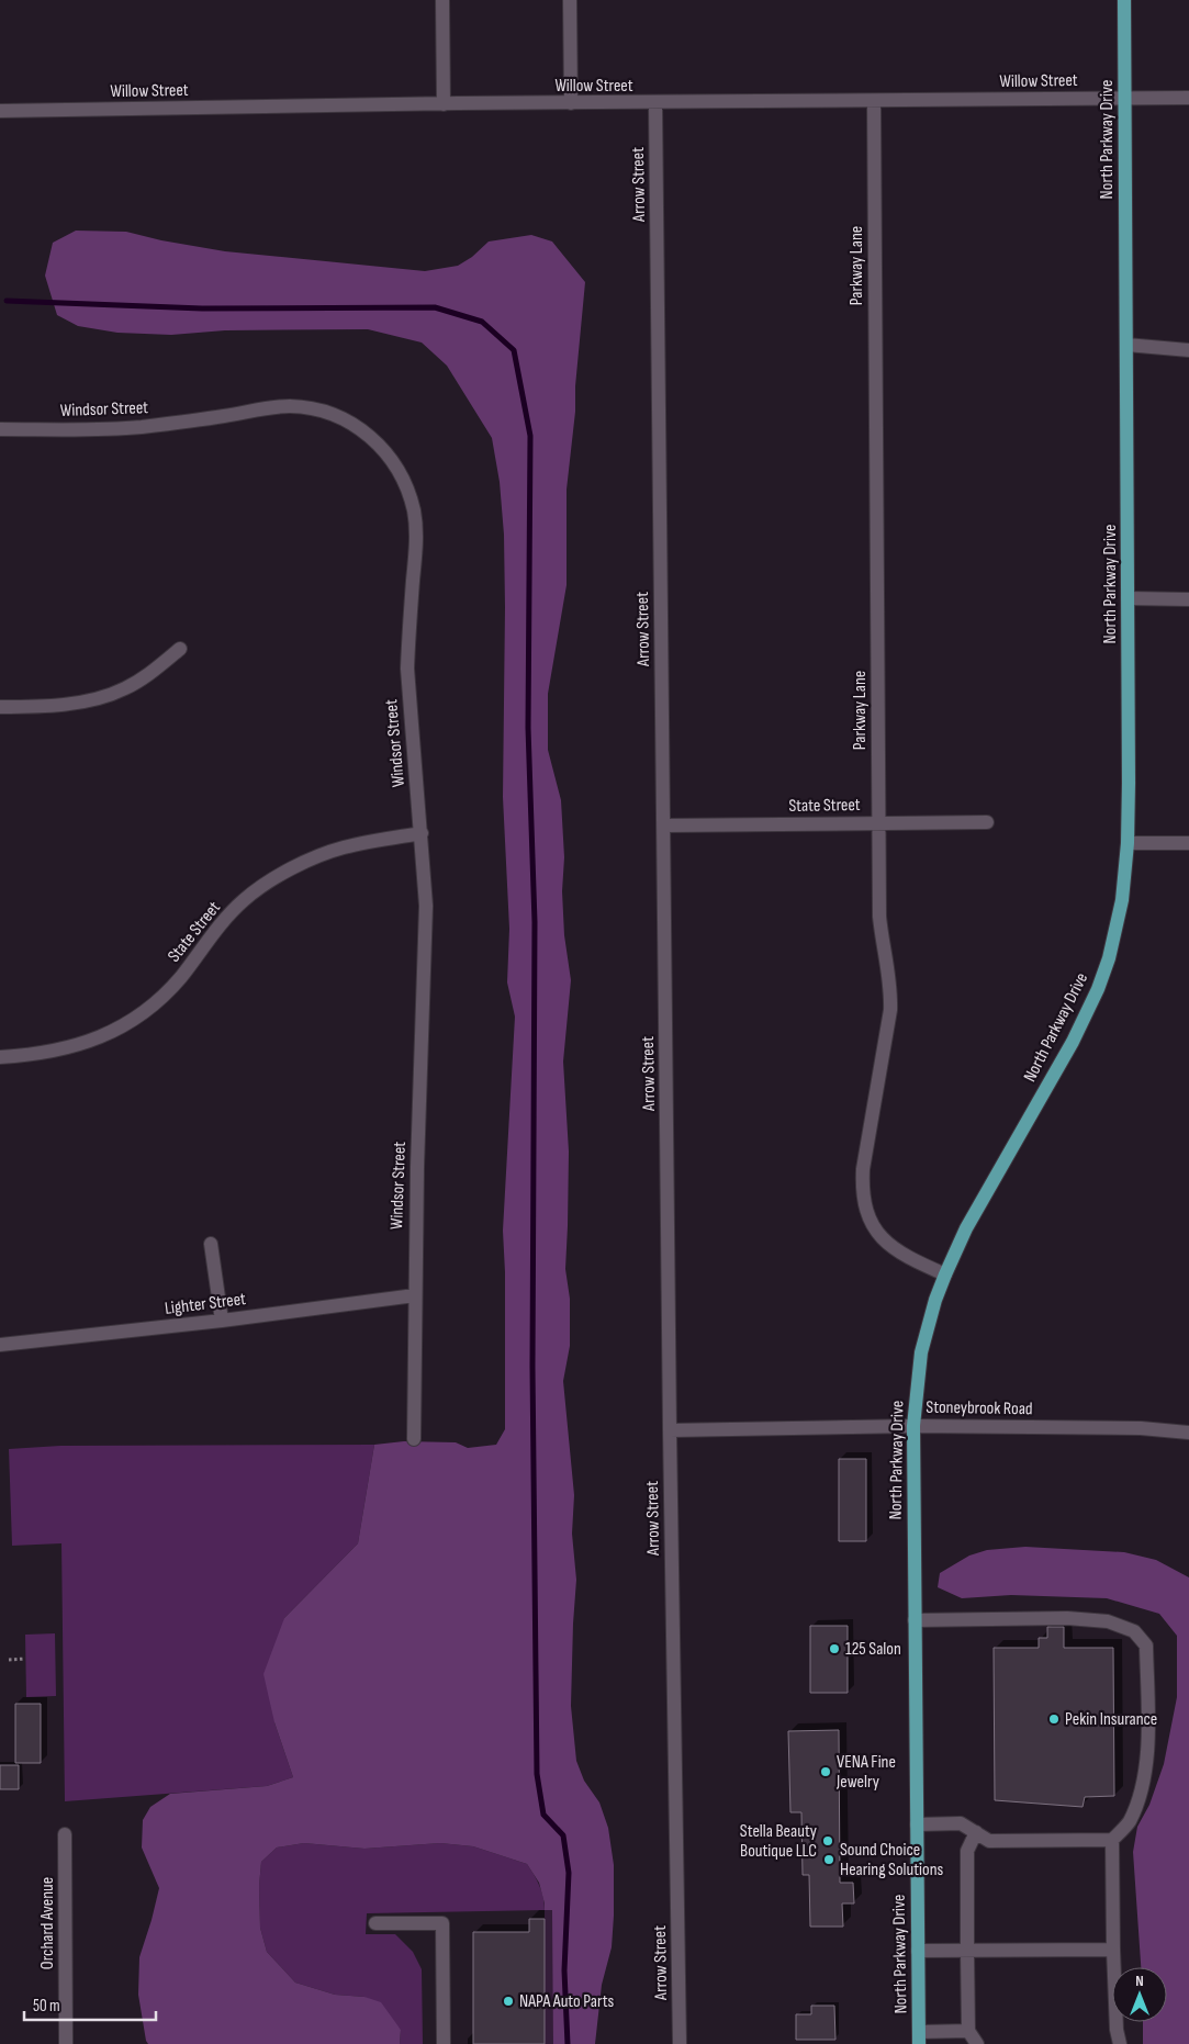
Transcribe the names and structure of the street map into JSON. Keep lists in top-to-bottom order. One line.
{"streets":{"main road":["North Parkway Drive"],"street":["Willow Street","Arrow Street","Parkway Lane","Windsor Street","State Street","Lighter Street","Stoneybrook Road","Orchard Avenue"]},"crossings":[["Willow Street","North Parkway Drive"],["Willow Street","Arrow Street"],["Willow Street","Parkway Lane"],["North Parkway Drive","Parkway Lane"],["North Parkway Drive","Stoneybrook Road"],["Arrow Street","State Street"],["Arrow Street","Stoneybrook Road"],["Parkway Lane","State Street"],["Windsor Street","State Street"],["Windsor Street","Lighter Street"]],"places":["125 Salon","Pekin Insurance","VENA Fine Jewelry","Stella Beauty Boutique LLC","Sound Choice Hearing Solutions","NAPA Auto Parts"],"scale_bar":"50 m","north":"top"}
